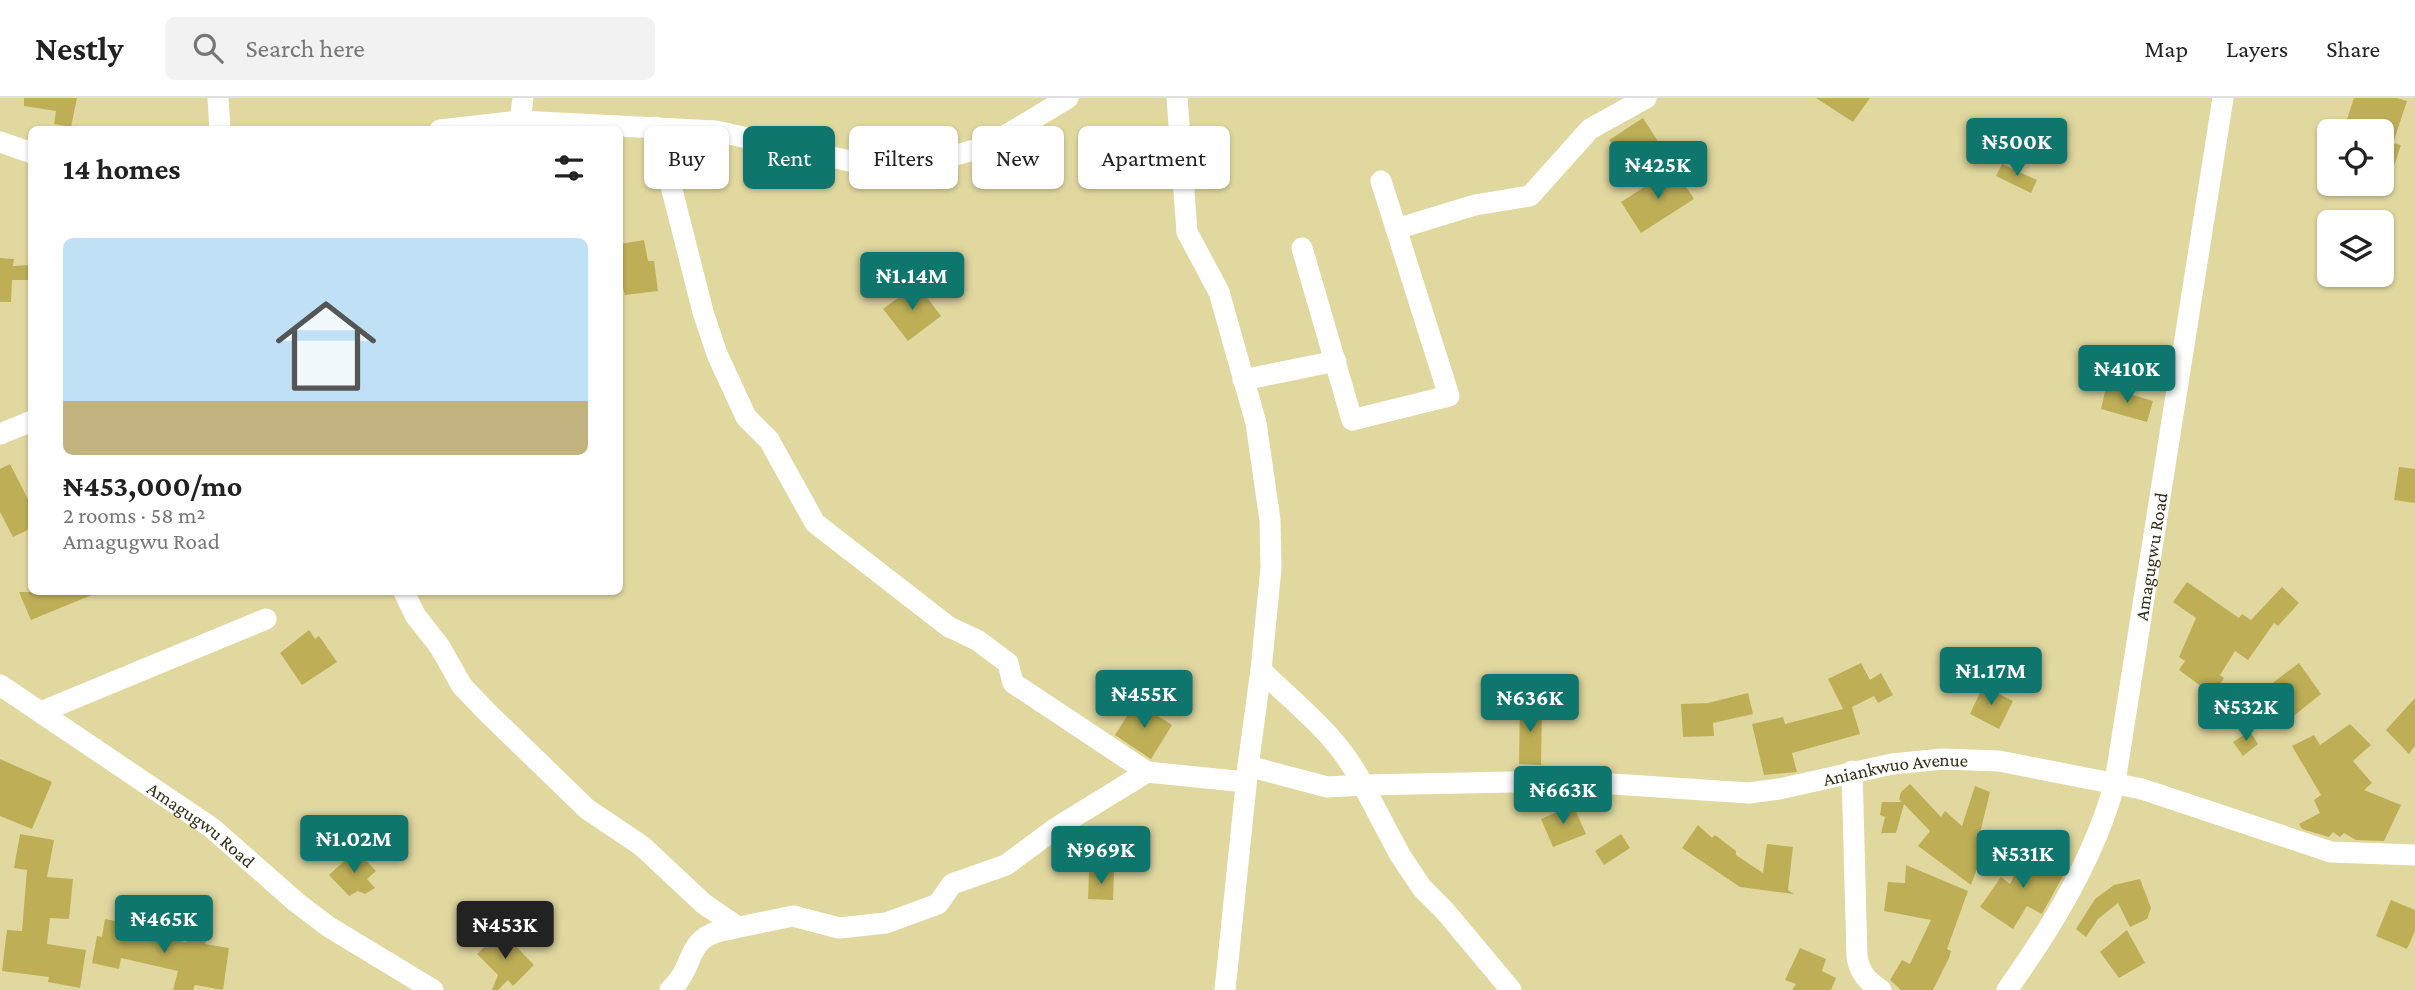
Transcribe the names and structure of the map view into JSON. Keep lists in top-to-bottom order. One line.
{"streets":{"street":["Amagugwu Road","Aniankwuo Avenue"]},"crossings":[["Amagugwu Road","Aniankwuo Avenue"]],"page":{"header":"Nestly","search":"Search here","nav":["Map","Layers","Share"],"price":["₦500K","₦425K","₦1.14M","₦410K","₦1.17M","₦455K","₦636K","₦532K","₦663K","₦1.02M","₦969K","₦531K","₦465K","₦453K"],"chip":["Buy","Rent","Filters","New","Apartment"],"heading":"14 homes","list":[{"name":"₦453,000/mo","note":"2 rooms · 58 m² · Amagugwu Road"}]}}
